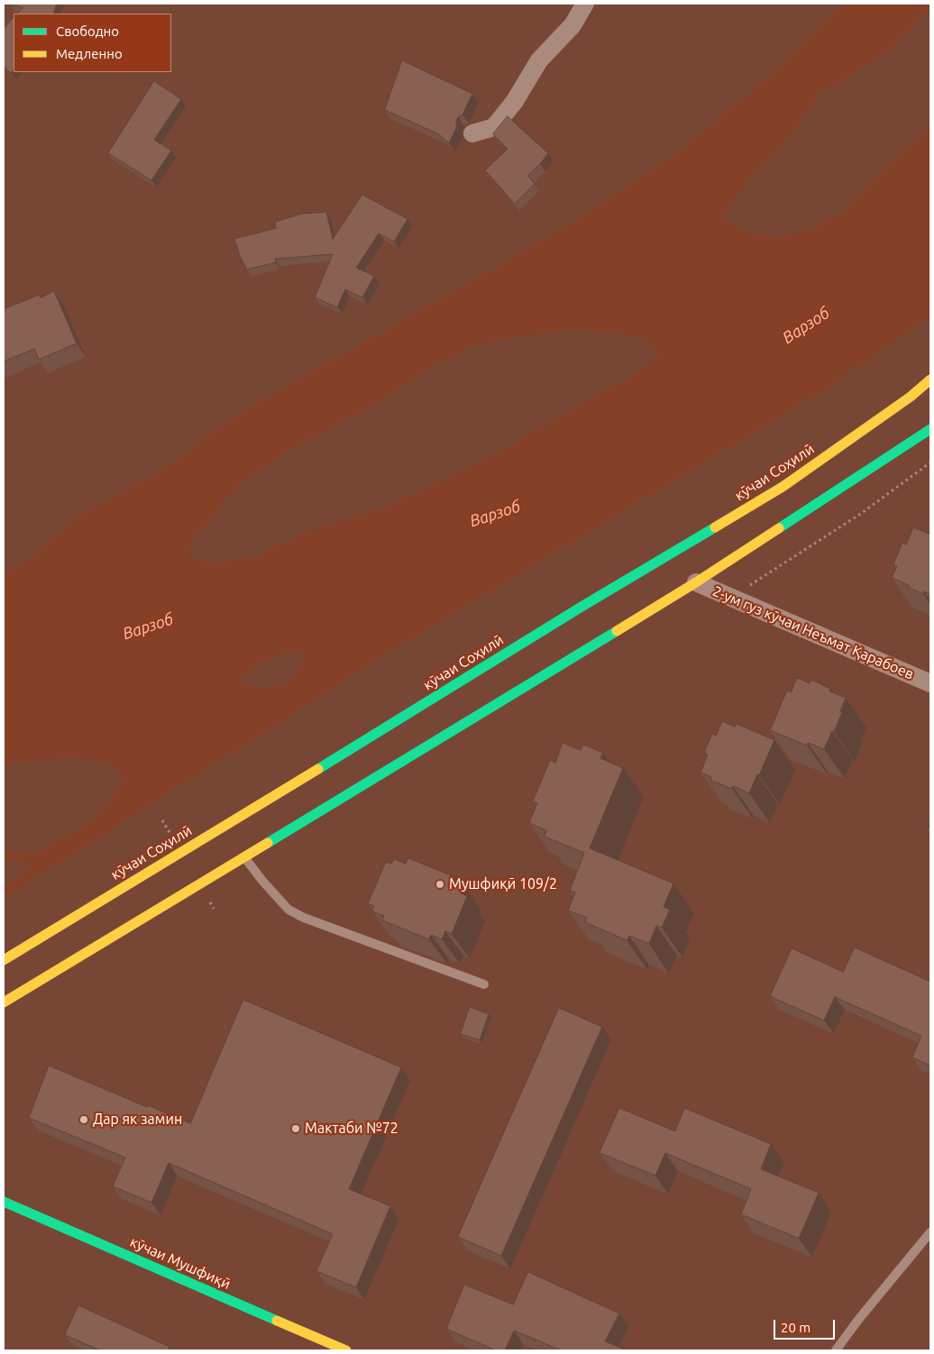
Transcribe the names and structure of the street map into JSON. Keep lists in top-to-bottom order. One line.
{"streets":{"main road":["кӯчаи Соҳилӣ","кӯчаи Мушфиқӣ"],"street":["2-ум гуз кӯчаи Неъмат Қарабоев"]},"water":["Варзоб"],"places":["Мушфиқӣ 109/2","Дар як замин","Мактаби №72"],"legend":["Свободно","Медленно"],"scale_bar":"20 m"}
